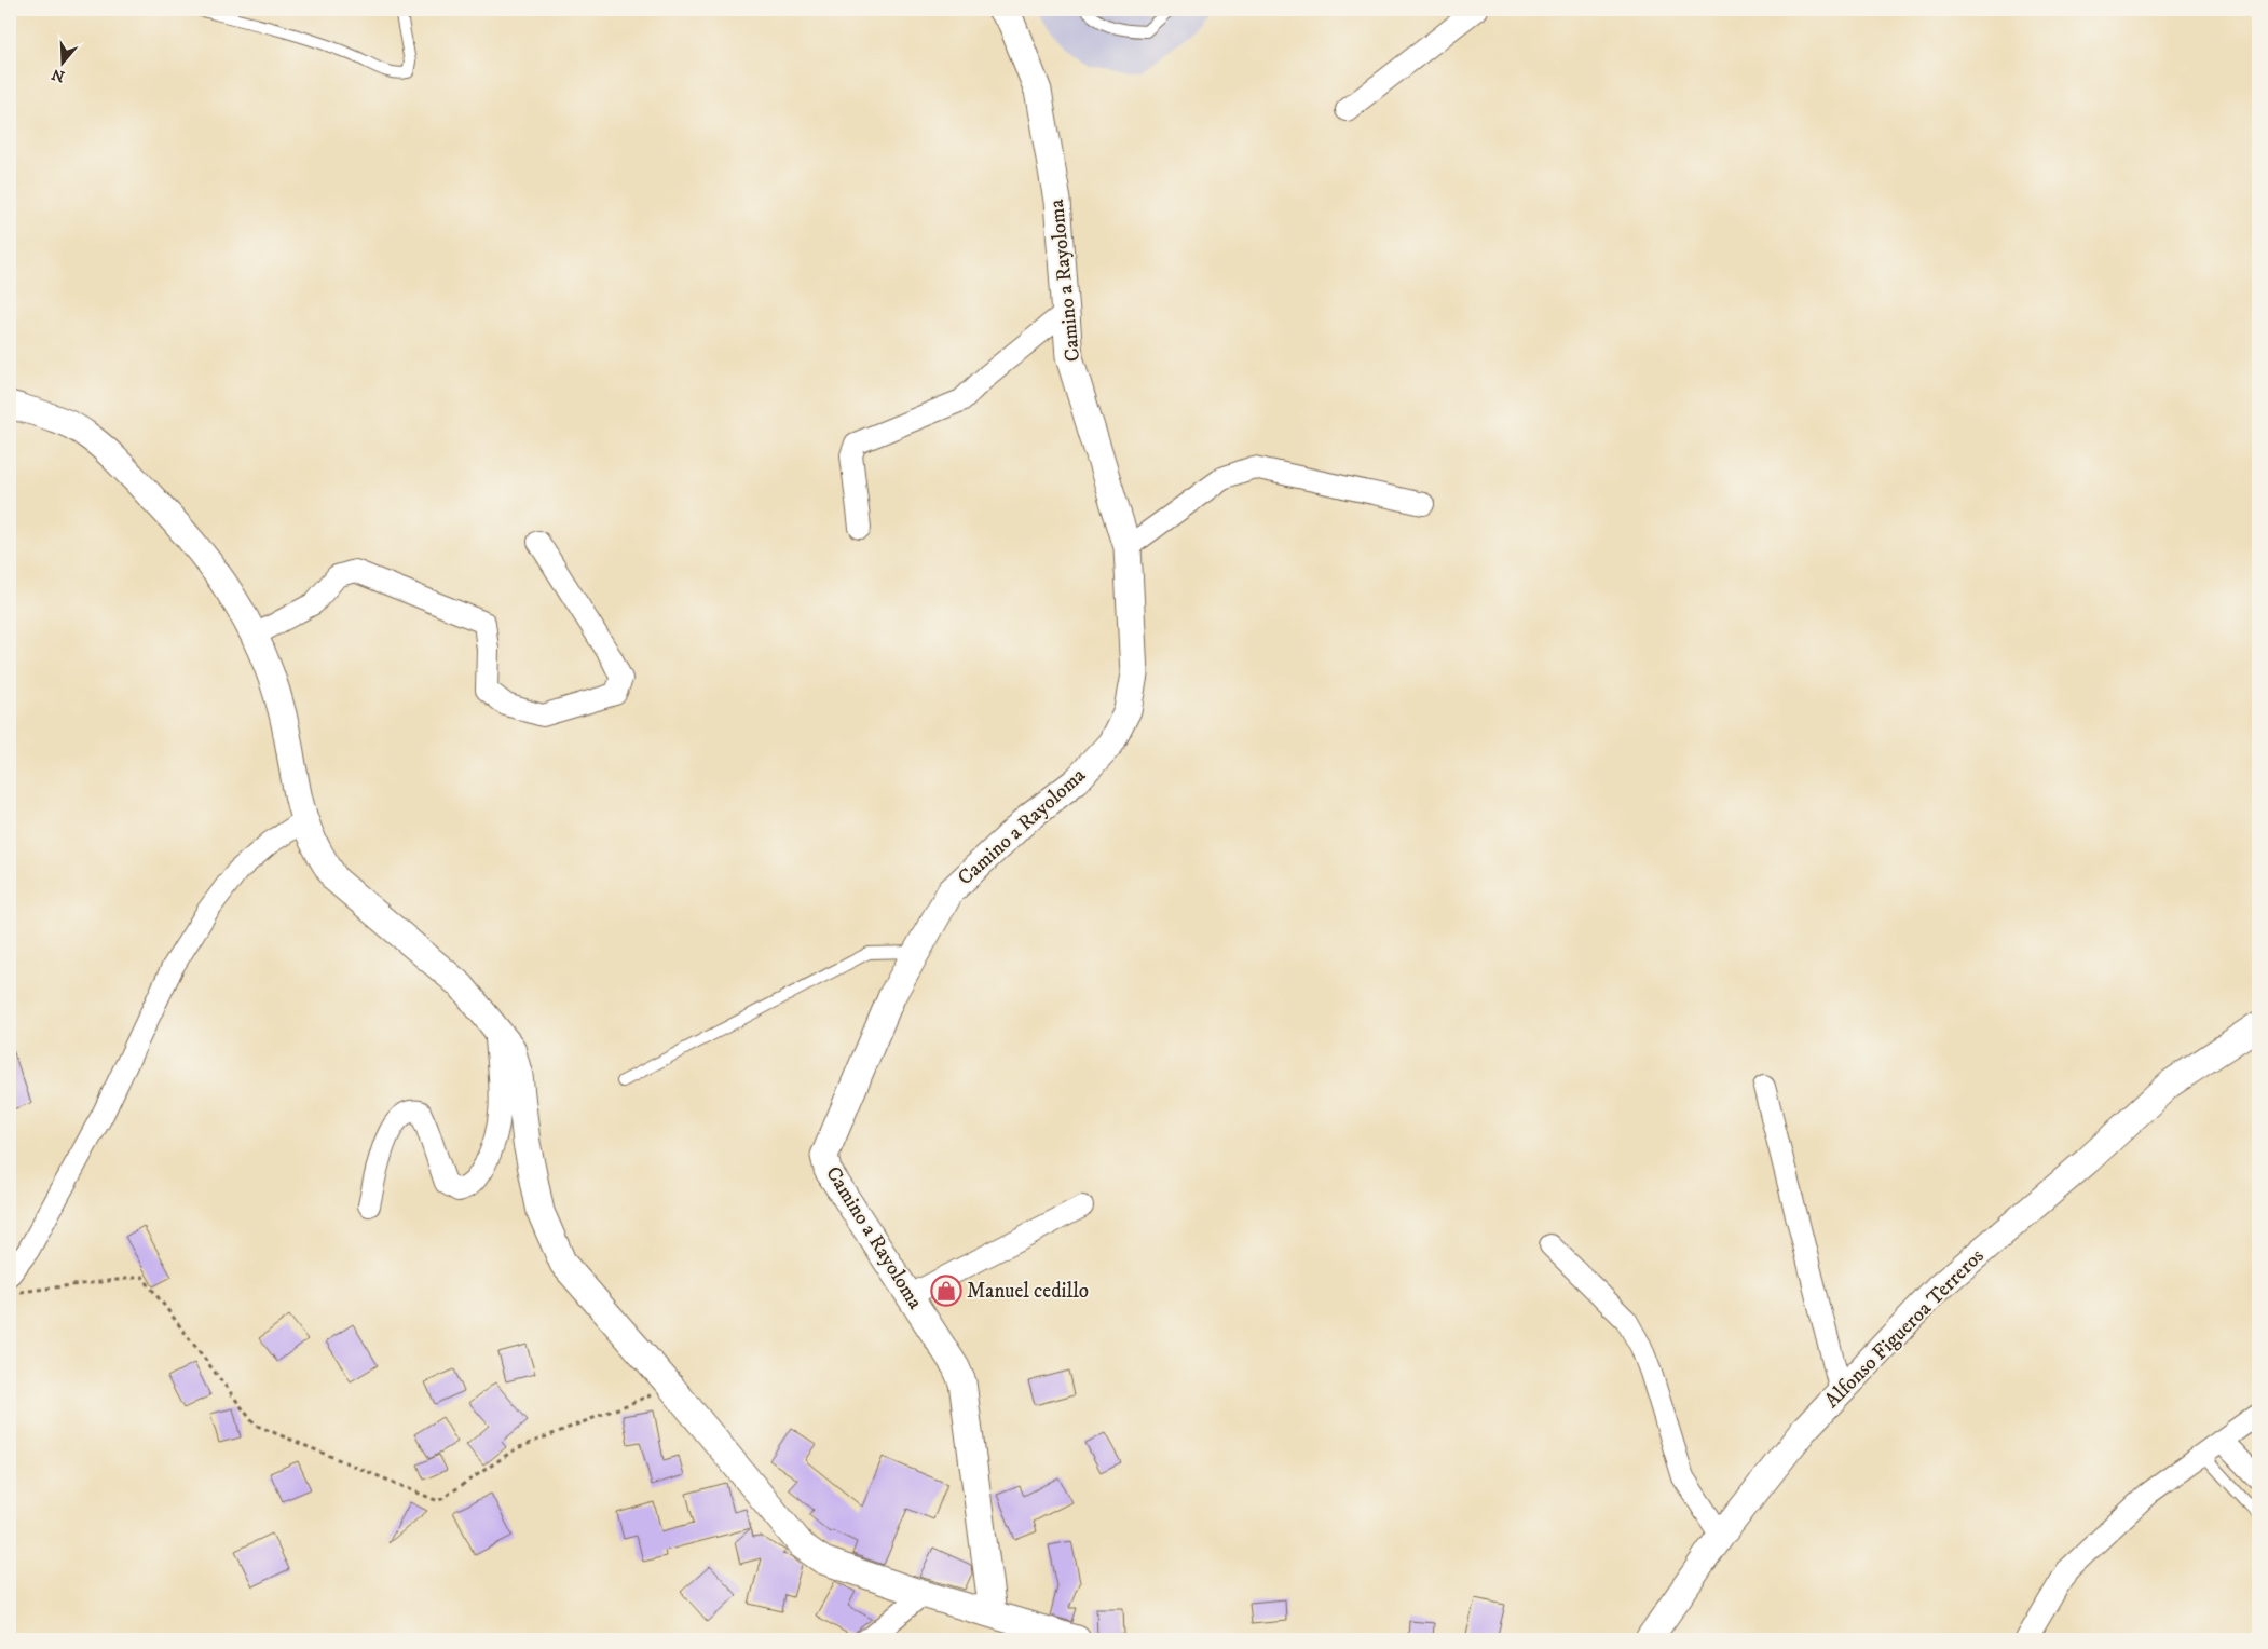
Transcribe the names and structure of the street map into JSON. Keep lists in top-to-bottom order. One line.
{"streets":{"street":["Camino a Rayoloma","Alfonso Figueroa Terreros"]},"places":{"shop":["Manuel cedillo"]},"north":"bottom"}
